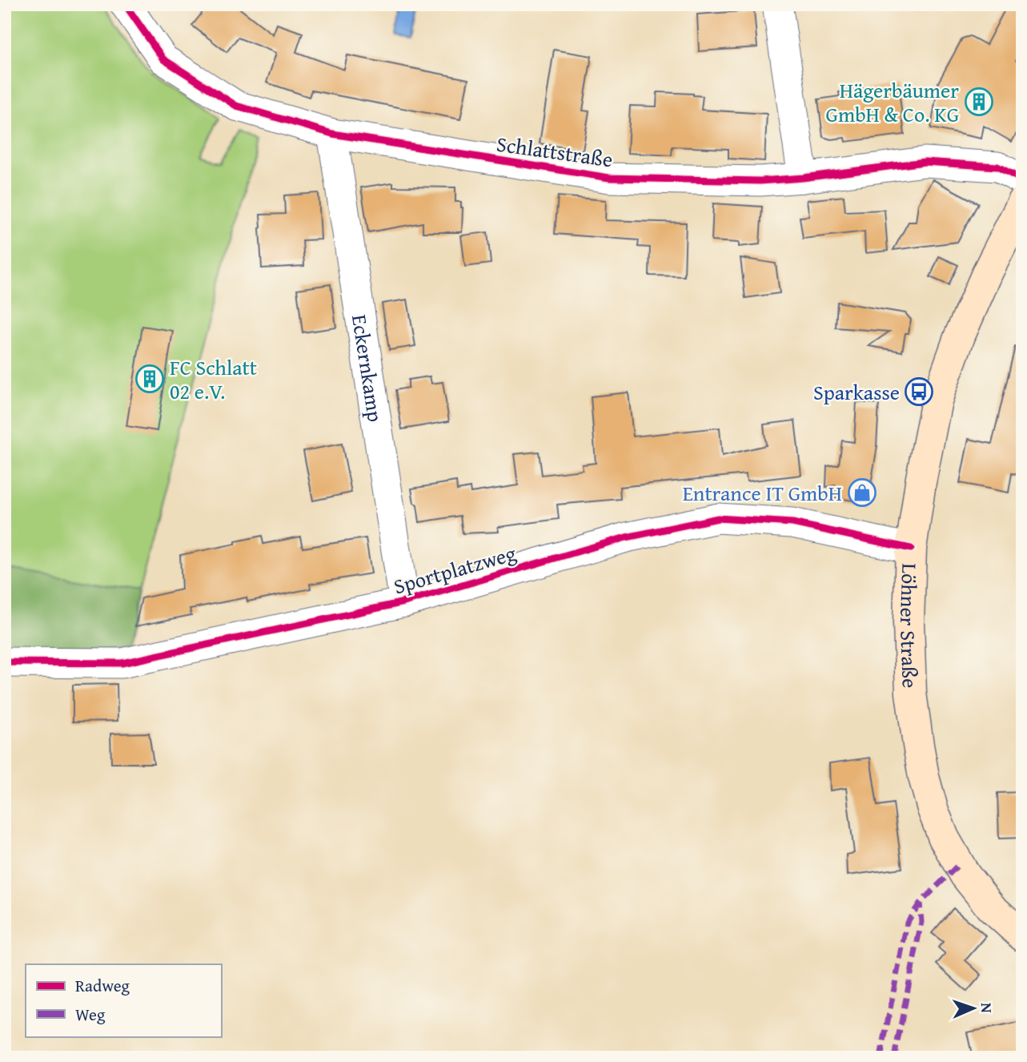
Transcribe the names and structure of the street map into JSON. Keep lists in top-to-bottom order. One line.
{"streets":{"main road":["Löhner Straße"],"street":["Schlattstraße","Eckernkamp","Sportplatzweg"]},"crossings":[["Schlattstraße","Eckernkamp"],["Eckernkamp","Sportplatzweg"],["Sportplatzweg","Löhner Straße"]],"places":{"building":["Hägerbäumer GmbH & Co. KG","FC Schlatt 02 e.V."],"bus stop":["Sparkasse"],"shop":["Entrance IT GmbH"]},"legend":["Radweg","Weg"],"north":"right"}
